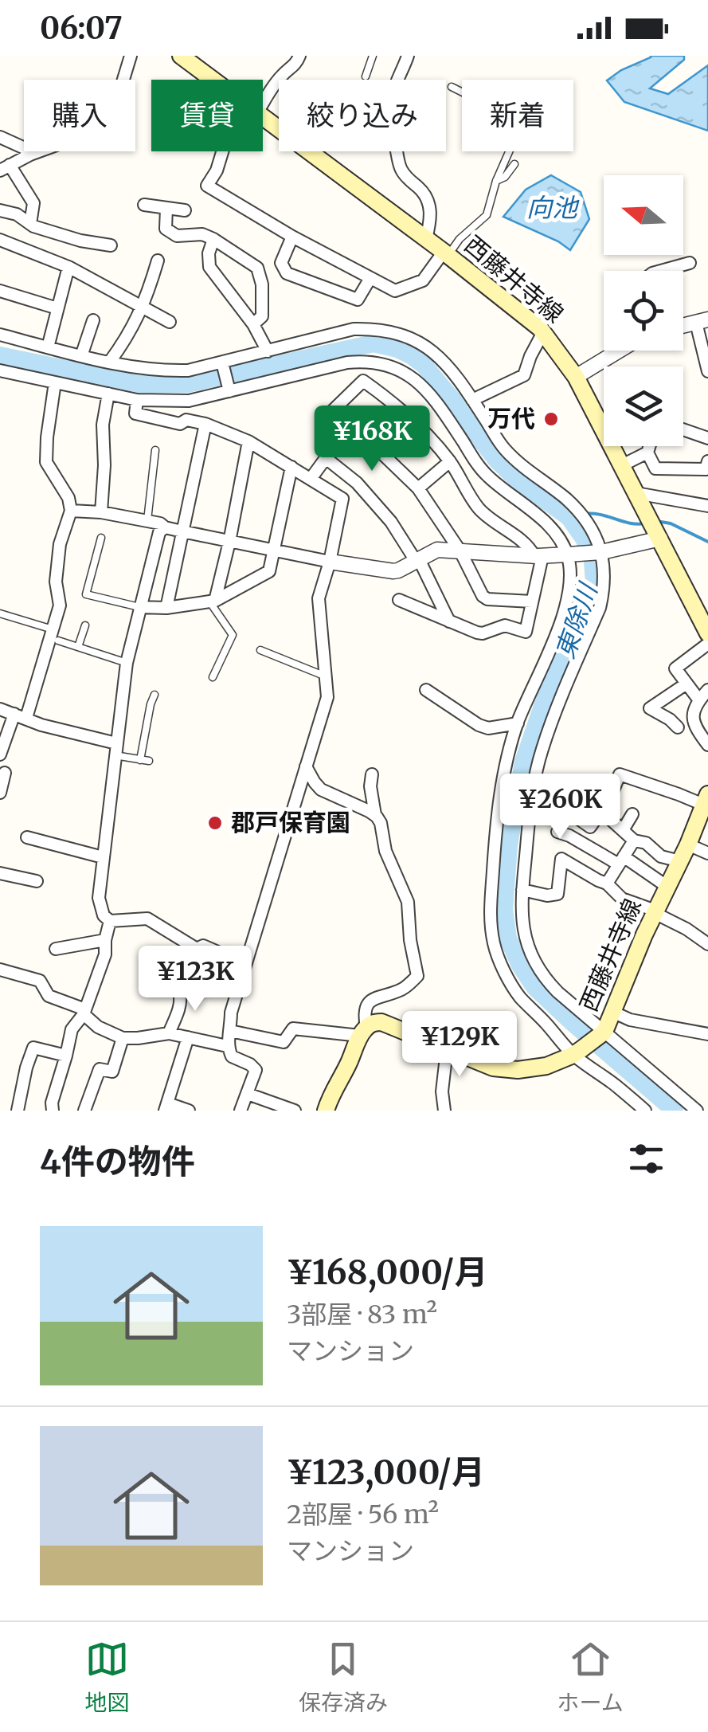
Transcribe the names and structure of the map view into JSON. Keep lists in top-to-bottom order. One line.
{"streets":{"main road":["西藤井寺線"]},"water":["向池","東除川"],"places":["万代","郡戸保育園"],"north":"left","page":{"status":"06:07","chip":["購入","賃貸","絞り込み","新着"],"price":["¥168K","¥260K","¥123K","¥129K"],"heading":"4件の物件","list":[{"name":"¥168,000/月","note":"3部屋 · 83 m² · マンション"},{"name":"¥123,000/月","note":"2部屋 · 56 m² · マンション"}],"tabs":["地図","保存済み","ホーム"]}}
